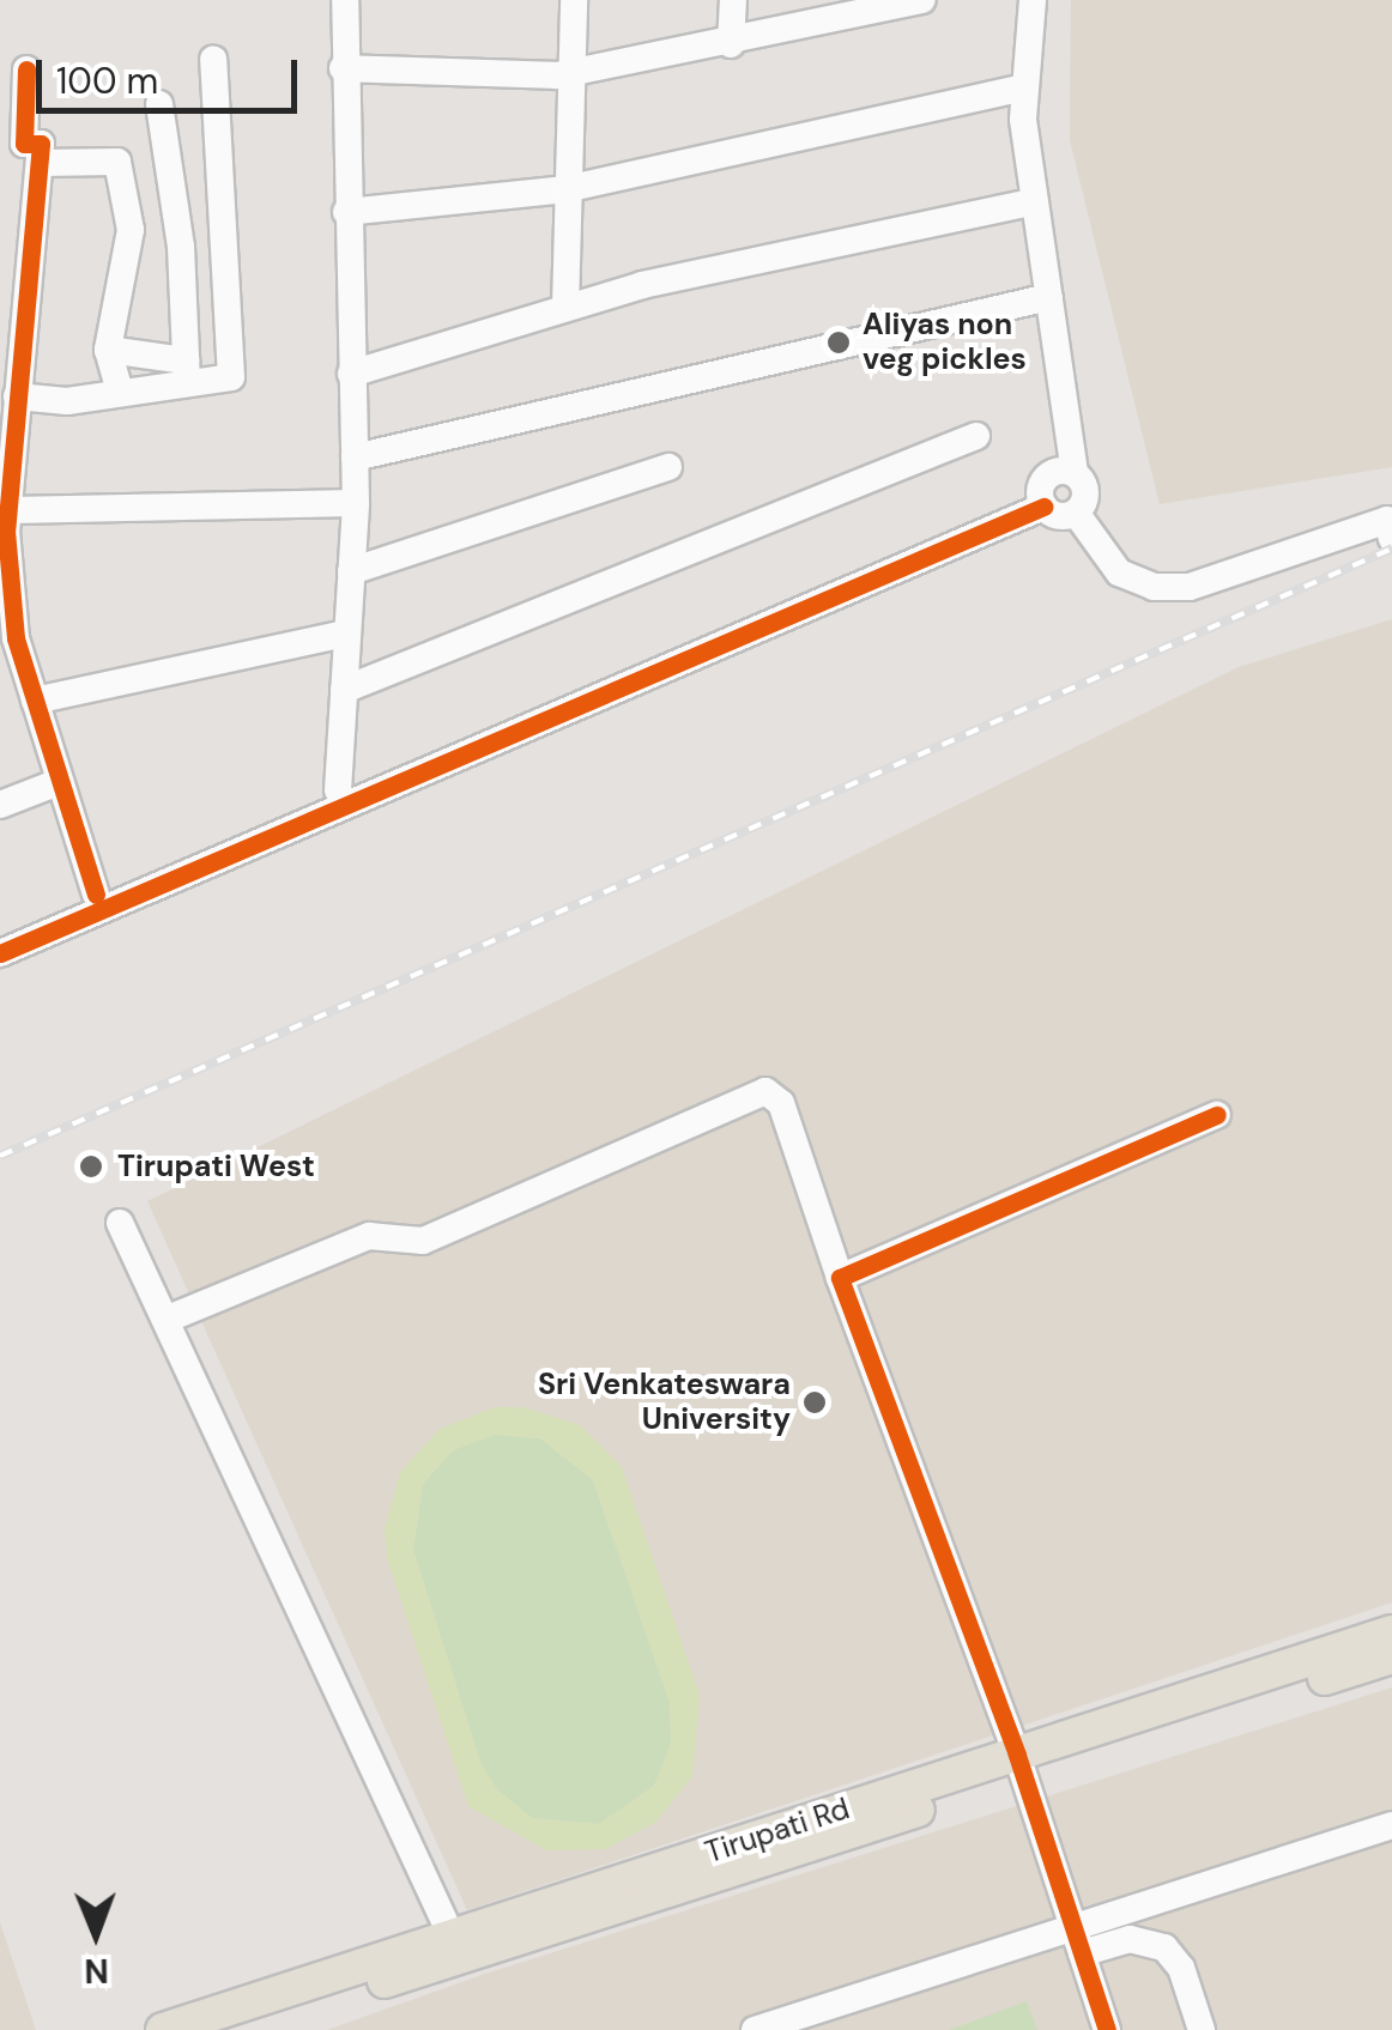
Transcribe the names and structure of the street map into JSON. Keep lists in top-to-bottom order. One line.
{"streets":{"main road":["Tirupati Rd"]},"places":["Aliyas non veg pickles","Tirupati West","Sri Venkateswara University"],"scale_bar":"100 m","north":"bottom"}
